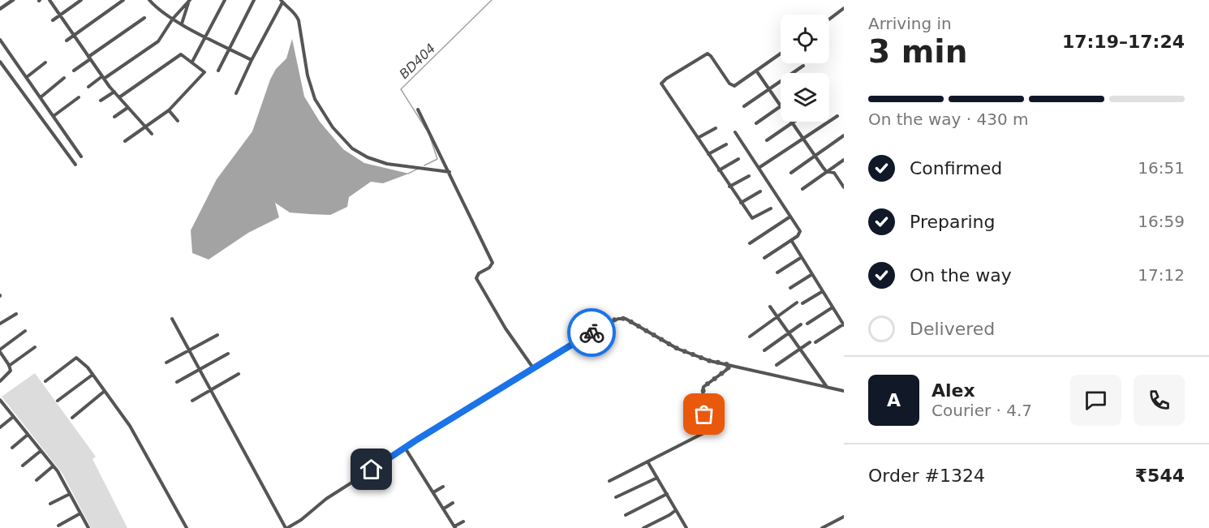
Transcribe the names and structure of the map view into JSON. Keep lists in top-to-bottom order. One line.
{"water":["BD404"],"page":{"heading":["3 min","Arriving in","17:19–17:24"],"panel":["Alex","Courier · 4.7","Order #1324","₹544"],"bar":"On the way · 430 m","list":[["Confirmed","16:51"],["Preparing","16:59"],["On the way","17:12"],"Delivered"],"round":"A"}}
